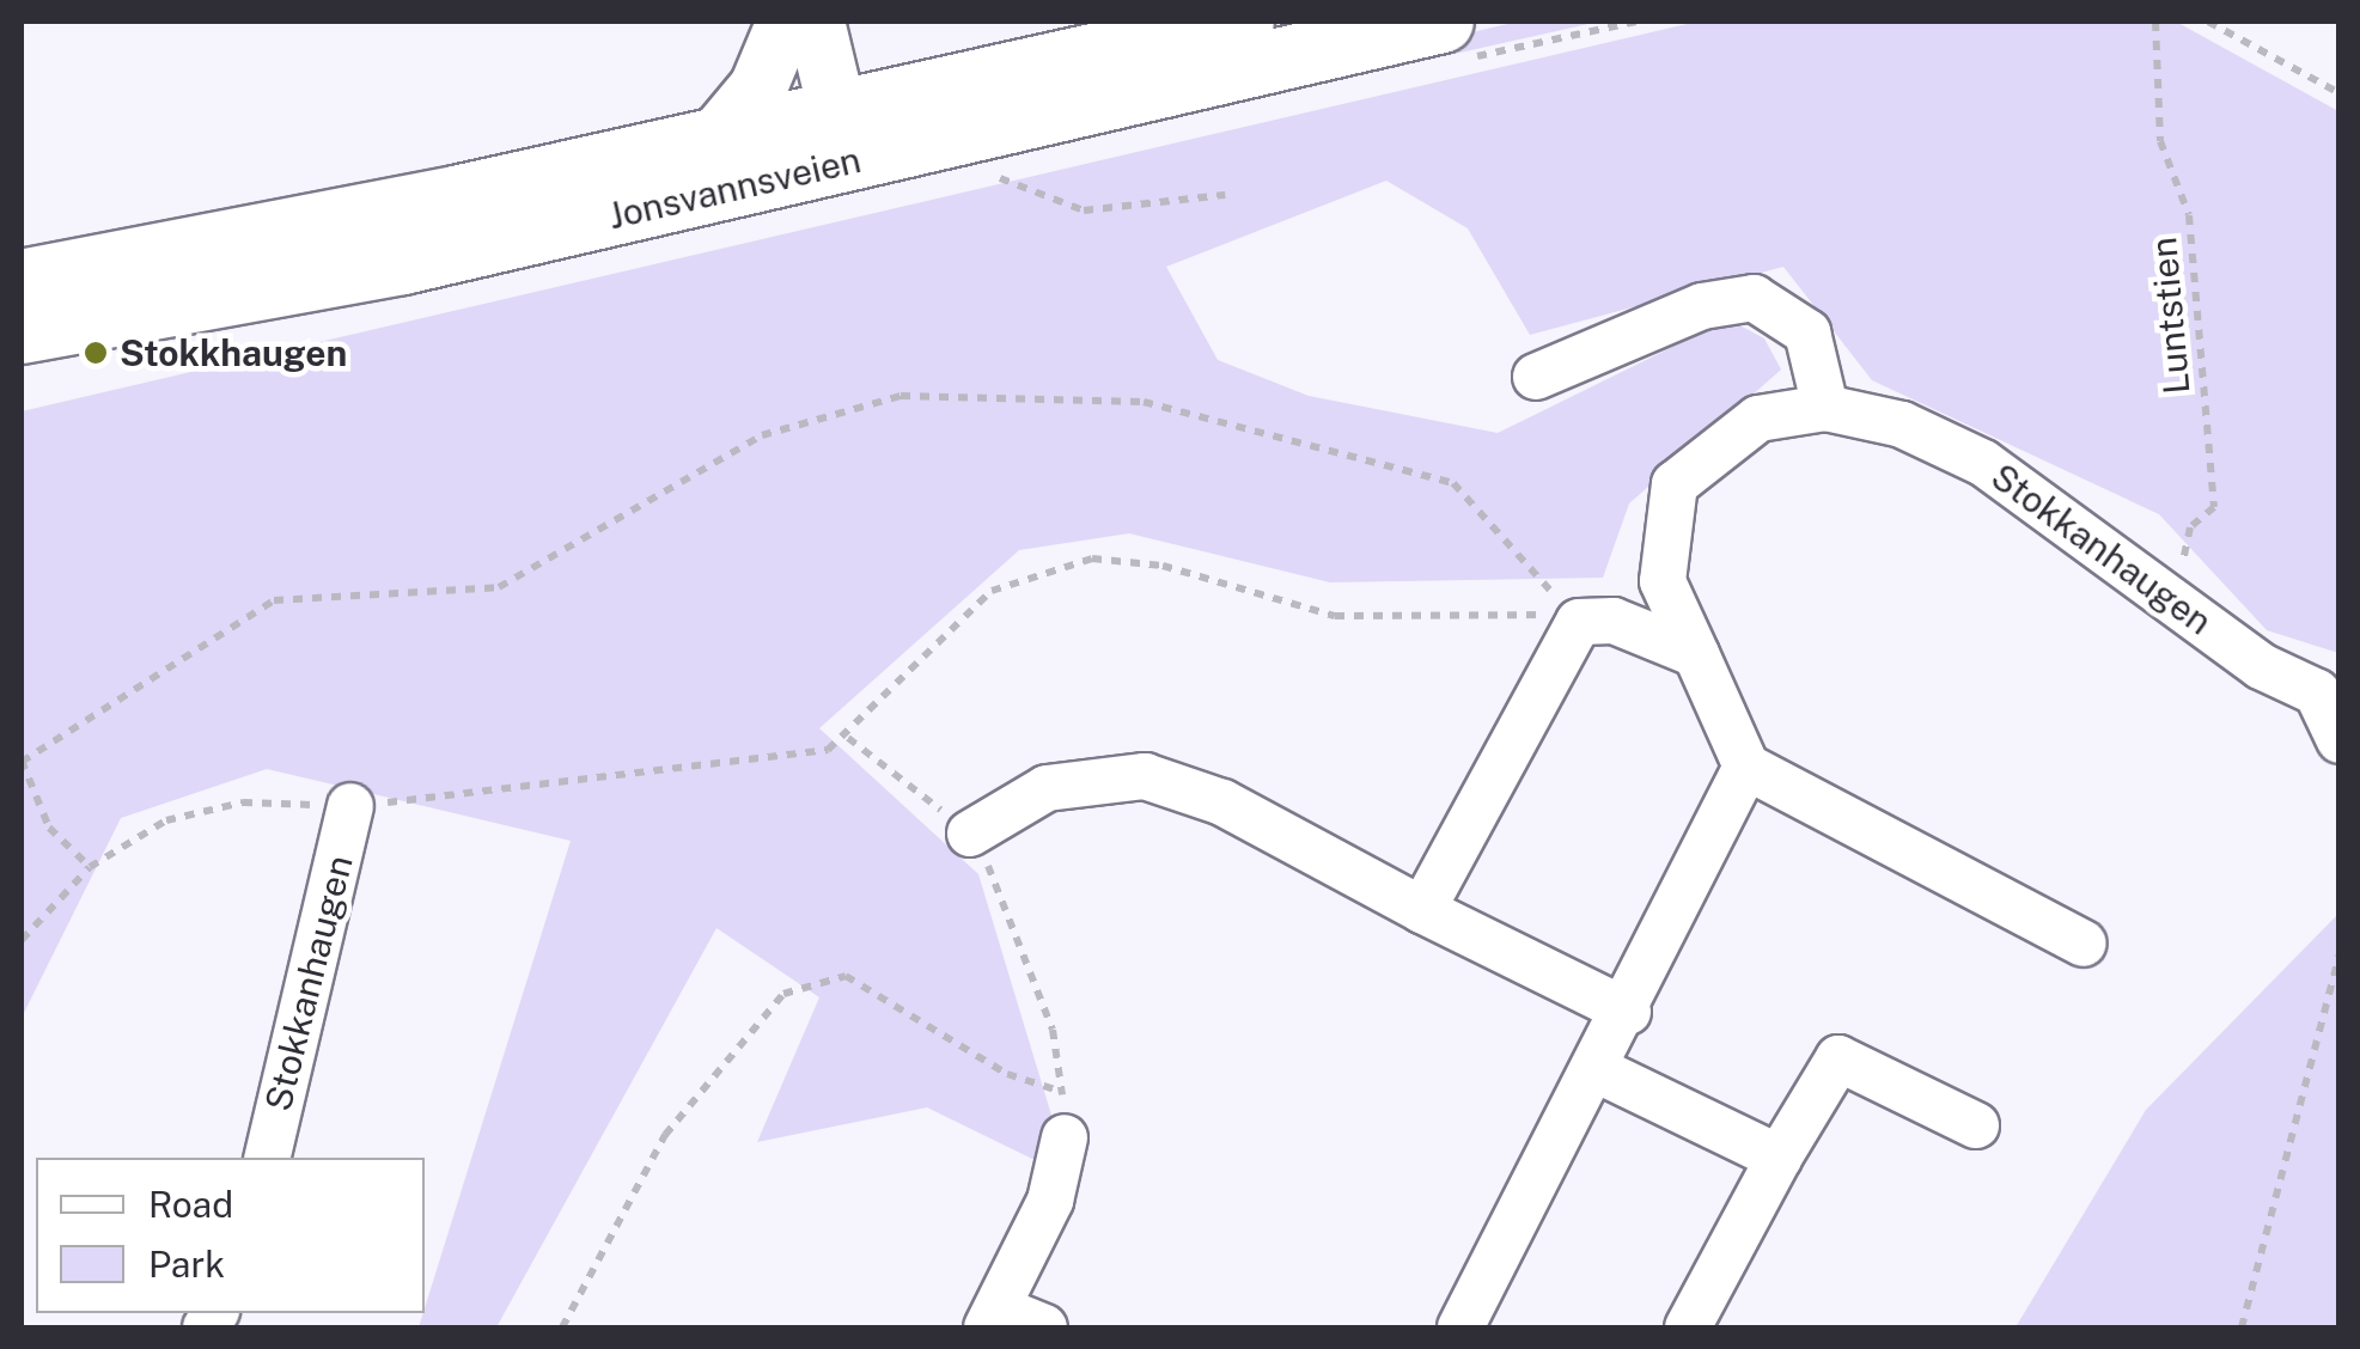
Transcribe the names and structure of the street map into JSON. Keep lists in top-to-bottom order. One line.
{"streets":{"main road":["Jonsvannsveien"],"street":["Stokkanhaugen"],"path":["Luntstien"]},"crossings":[["Luntstien","Stokkanhaugen"]],"places":["Stokkhaugen"],"legend":["Road","Park"]}
